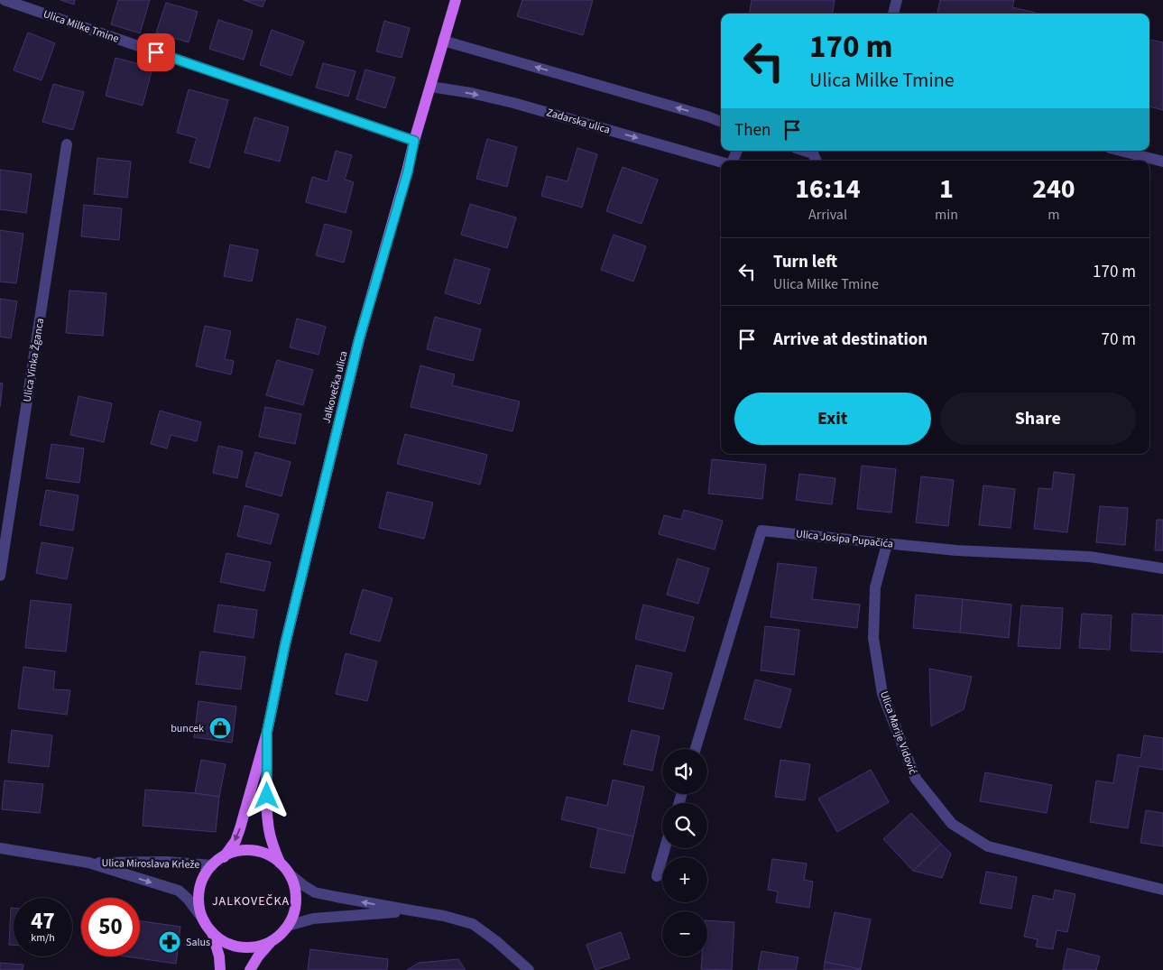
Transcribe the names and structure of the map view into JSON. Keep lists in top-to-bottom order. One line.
{"streets":{"main road":["Jalkovečka ulica"],"street":["Ulica Milke Tmine","Zadarska ulica","Ulica Vinka Žganca","Ulica Josipa Pupačića","Ulica Marije Vidović","Ulica Miroslava Krleže"]},"crossings":[["Ulica Milke Tmine","Jalkovečka ulica"],["Zadarska ulica","Jalkovečka ulica"],["Jalkovečka ulica","Ulica Miroslava Krleže"],["Ulica Josipa Pupačića","Ulica Marije Vidović"]],"districts":["JALKOVEČKA"],"places":{"shop":["buncek"],"pharmacy":["Salus"]},"page":{"turn":["170 m","Ulica Milke Tmine"],"then":"Then","eta":["16:14","Arrival","1","min","240","m"],"list":[{"name":"Turn left","note":"Ulica Milke Tmine","value":"170 m"},{"name":"Arrive at destination","value":"70 m"}],"buttons":["Exit","Share"],"map_buttons":["+","−"],"speed":"47 km/h","limit":"50"}}
